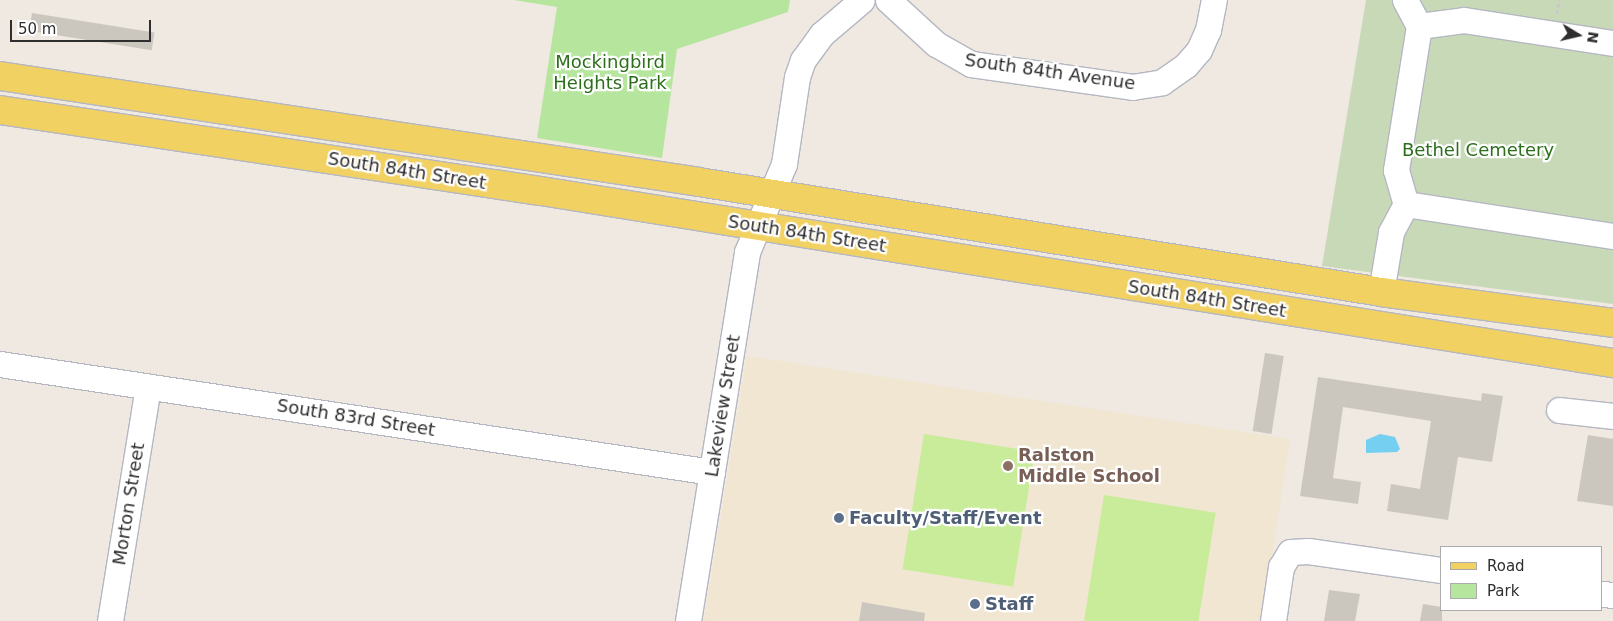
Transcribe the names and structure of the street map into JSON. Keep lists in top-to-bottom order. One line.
{"streets":{"main road":["South 84th Street"],"street":["South 84th Avenue","Lakeview Street","South 83rd Street","Morton Street"]},"crossings":[["South 84th Street","Lakeview Street"],["Lakeview Street","South 83rd Street"],["South 83rd Street","Morton Street"]],"parks":["Mockingbird Heights Park","Bethel Cemetery"],"places":["Ralston Middle School","Faculty/Staff/Event","Staff"],"legend":["Road","Park"],"scale_bar":"50 m","north":"right"}
